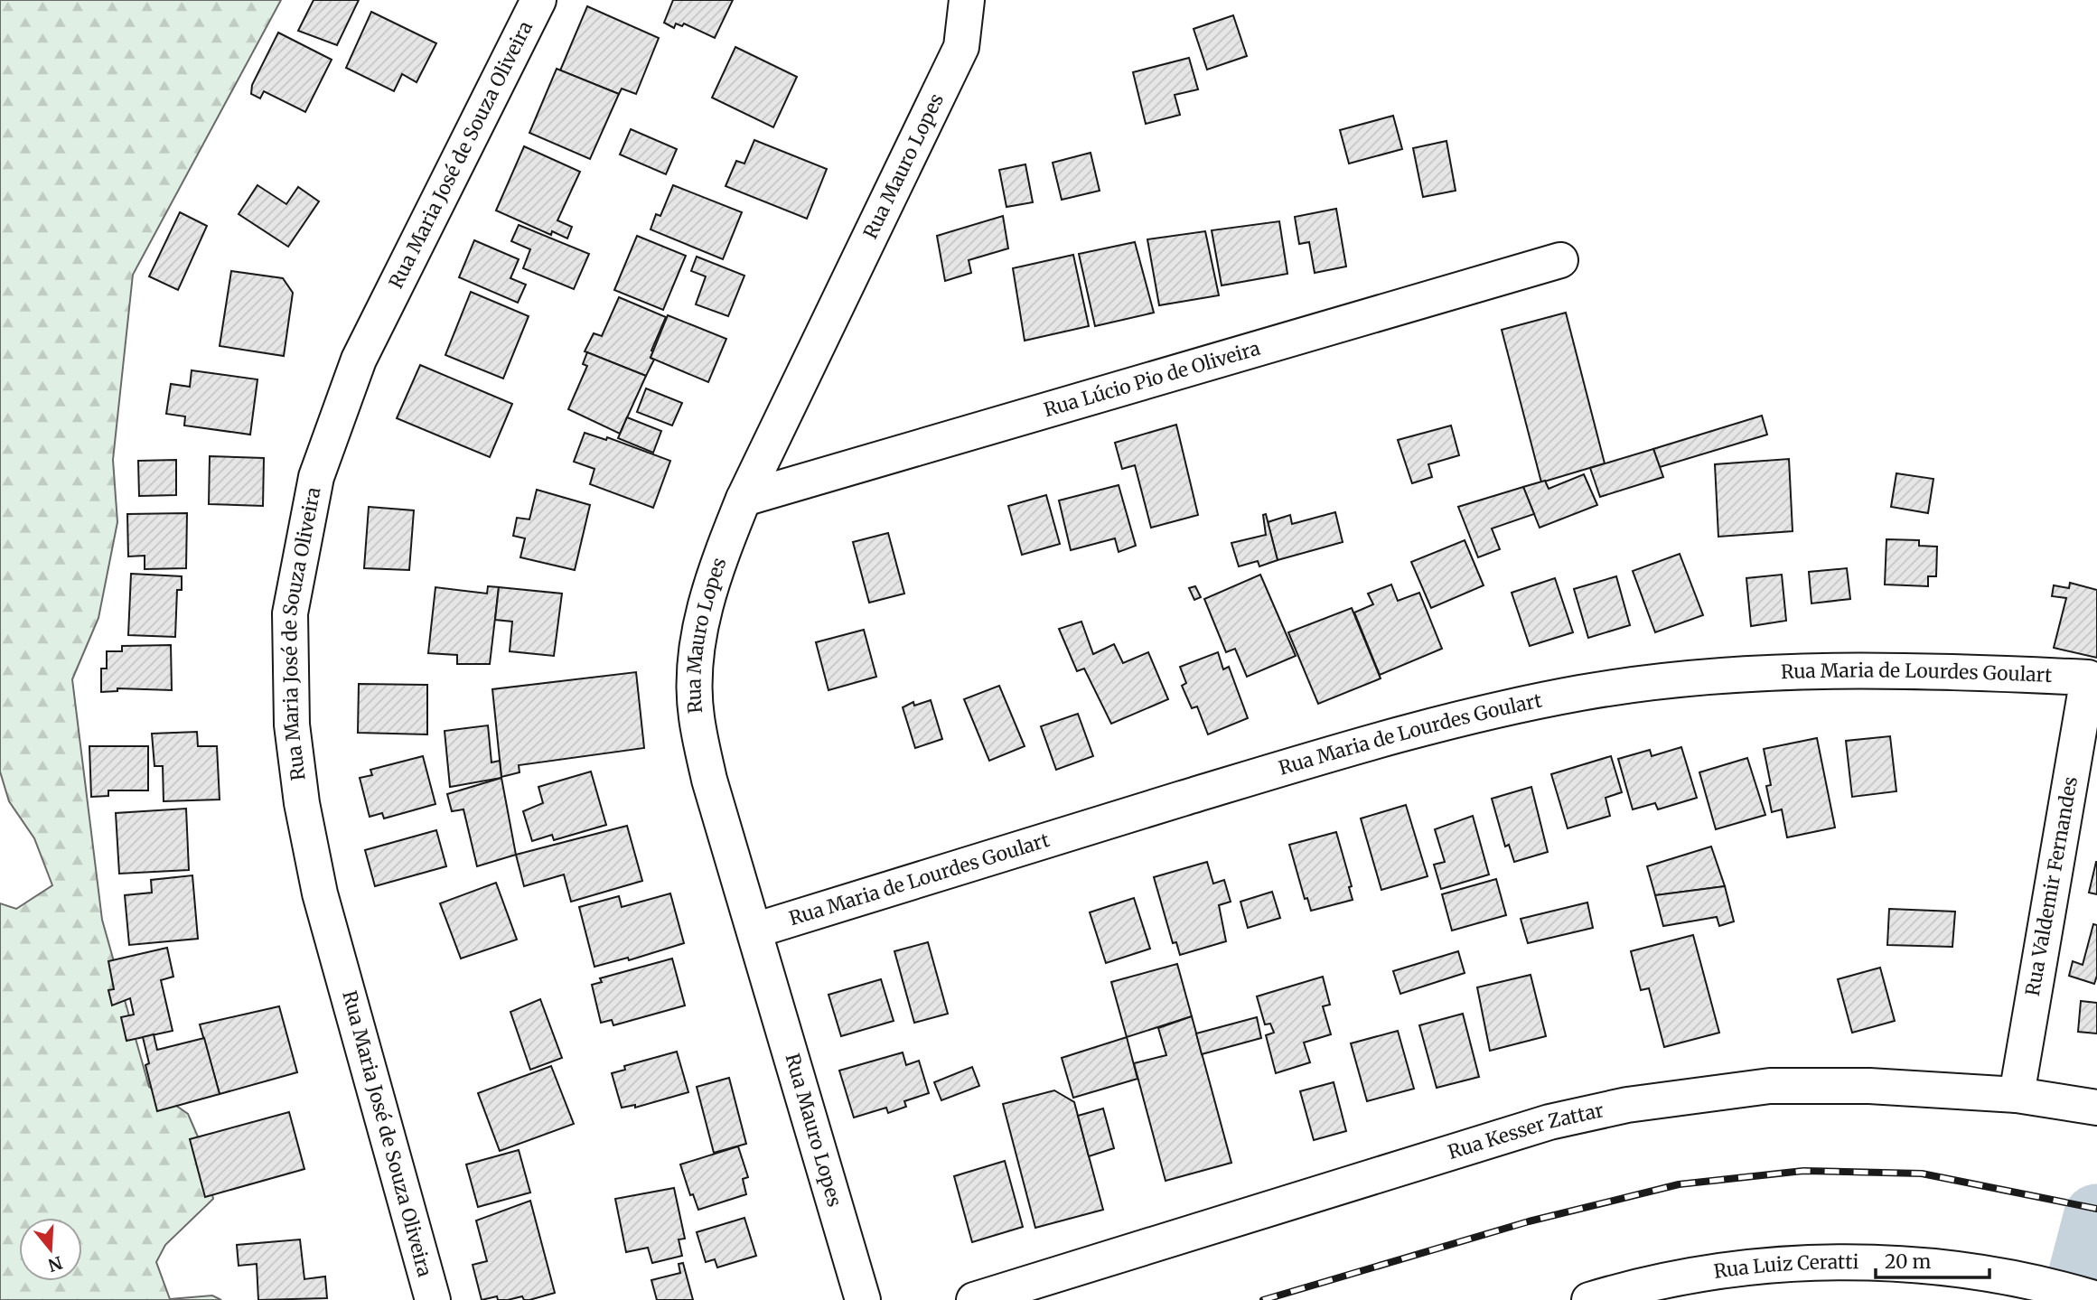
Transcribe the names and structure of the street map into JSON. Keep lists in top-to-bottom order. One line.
{"streets":{"street":["Rua Maria José de Souza Oliveira","Rua Mauro Lopes","Rua Lúcio Pio de Oliveira","Rua Maria de Lourdes Goulart","Rua Valdemir Fernandes","Rua Kesser Zattar","Rua Luiz Ceratti"]},"crossings":[["Rua Mauro Lopes","Rua Lúcio Pio de Oliveira"],["Rua Mauro Lopes","Rua Maria de Lourdes Goulart"],["Rua Maria de Lourdes Goulart","Rua Valdemir Fernandes"],["Rua Valdemir Fernandes","Rua Kesser Zattar"]],"scale_bar":"20 m","north":"bottom"}
